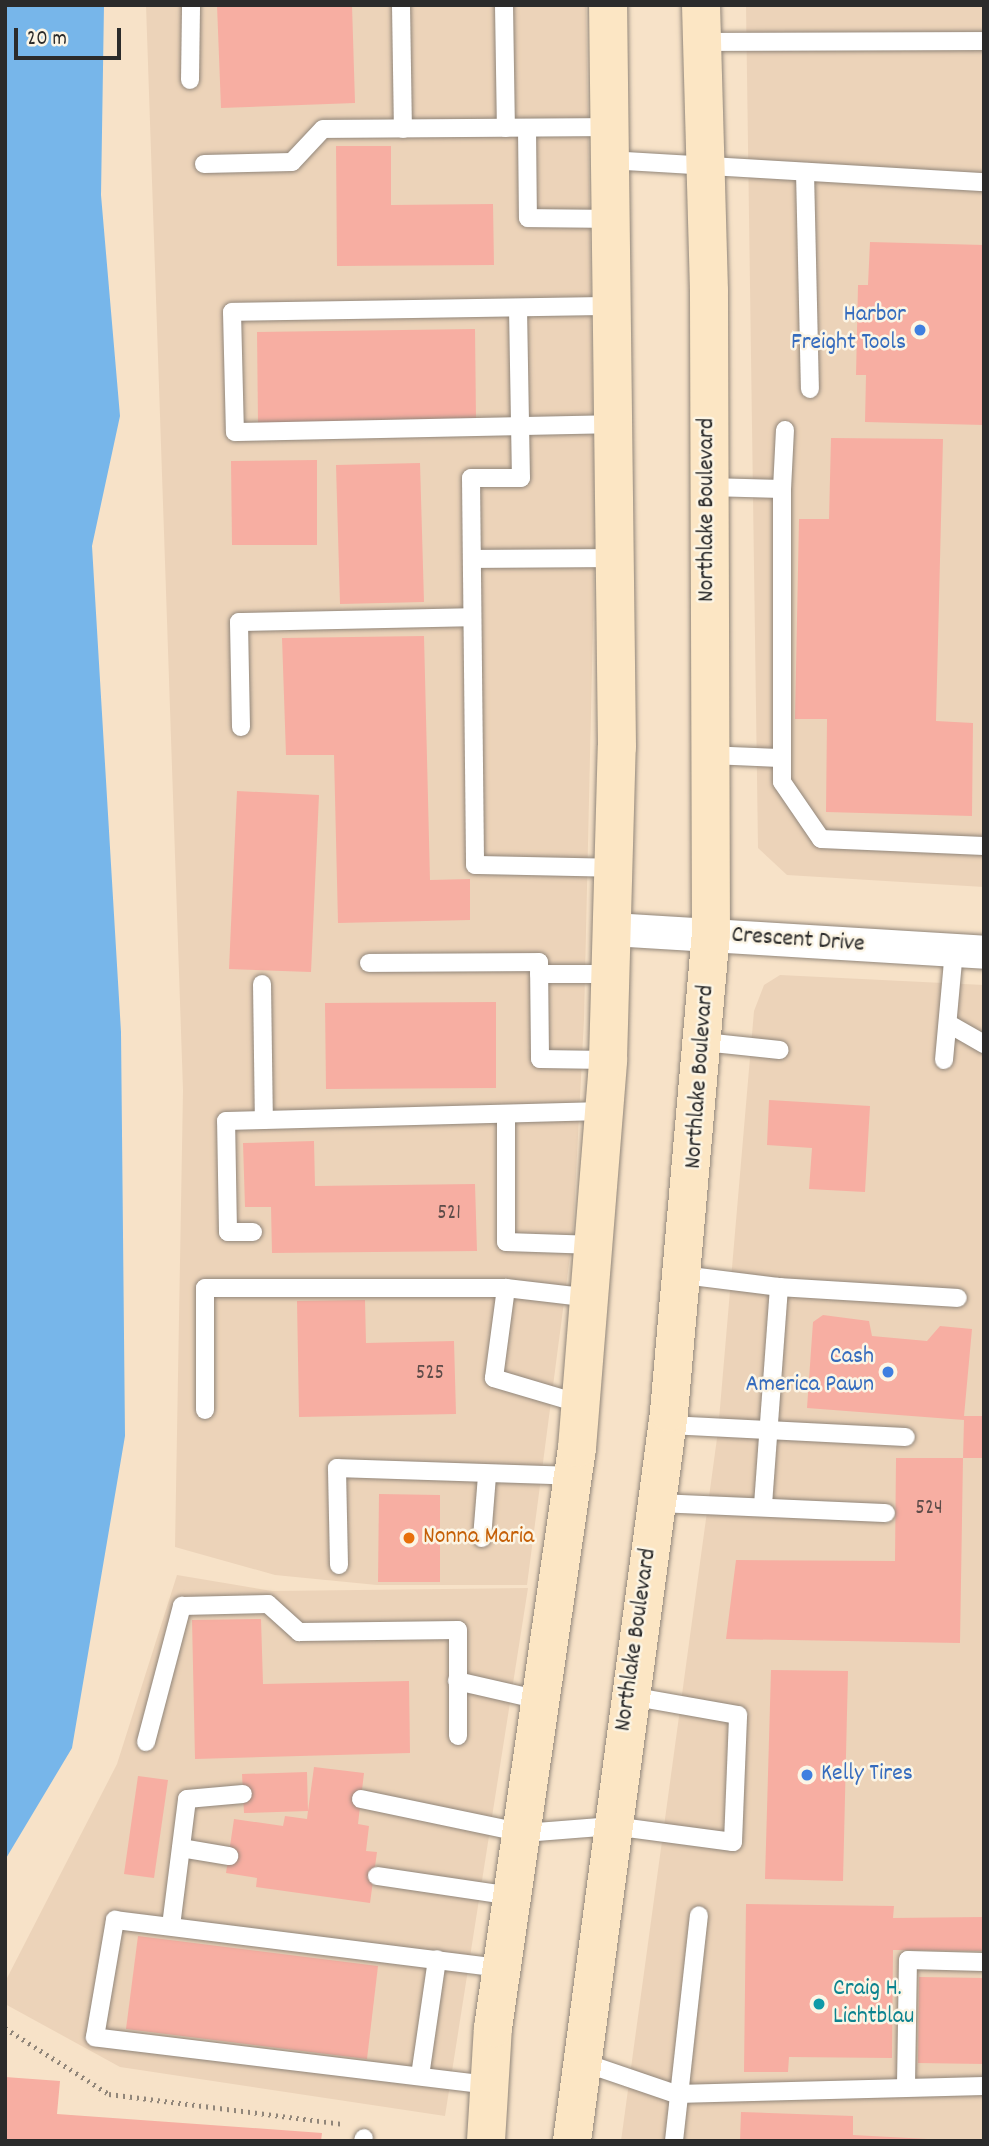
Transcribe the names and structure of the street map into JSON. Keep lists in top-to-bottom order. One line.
{"streets":{"main road":["Northlake Boulevard"],"street":["Crescent Drive"]},"crossings":[["Northlake Boulevard","Crescent Drive"]],"places":["Harbor Freight Tools","Cash America Pawn","Nonna Maria","Kelly Tires","Craig H. Lichtblau"],"house_numbers":["521","525","524"],"scale_bar":"20 m"}
